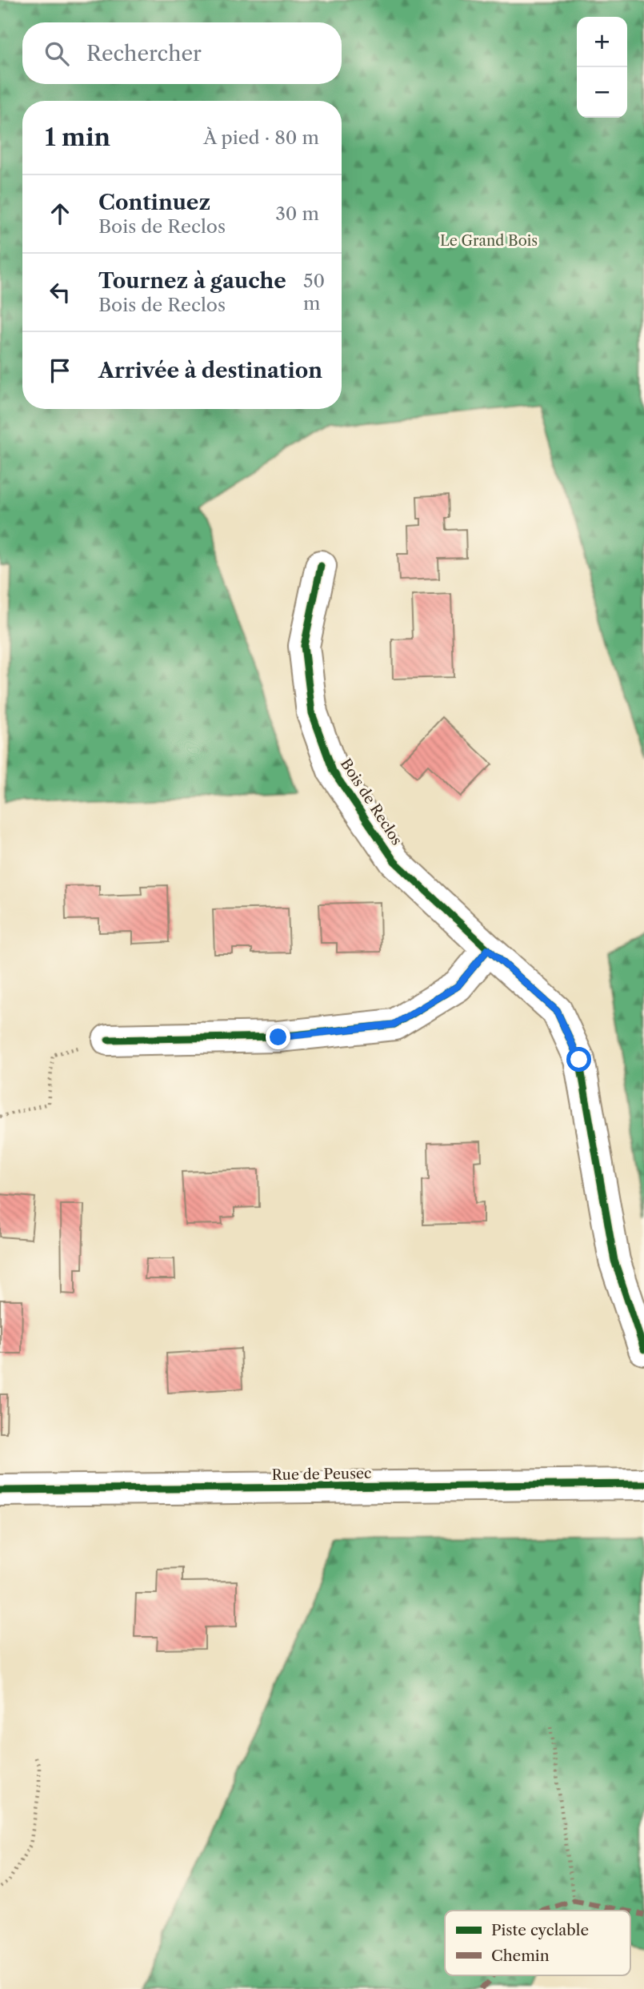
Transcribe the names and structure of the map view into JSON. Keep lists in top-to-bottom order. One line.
{"streets":{"street":["Bois de Reclos","Rue de Peusec"]},"parks":["Le Grand Bois"],"legend":["Piste cyclable","Chemin"],"page":{"map_buttons":["+","−"],"search":"Rechercher","heading":["1 min","À pied · 80 m"],"list":[["Continuez","Bois de Reclos","30 m"],["Tournez à gauche","Bois de Reclos","50 m"],"Arrivée à destination"]}}
